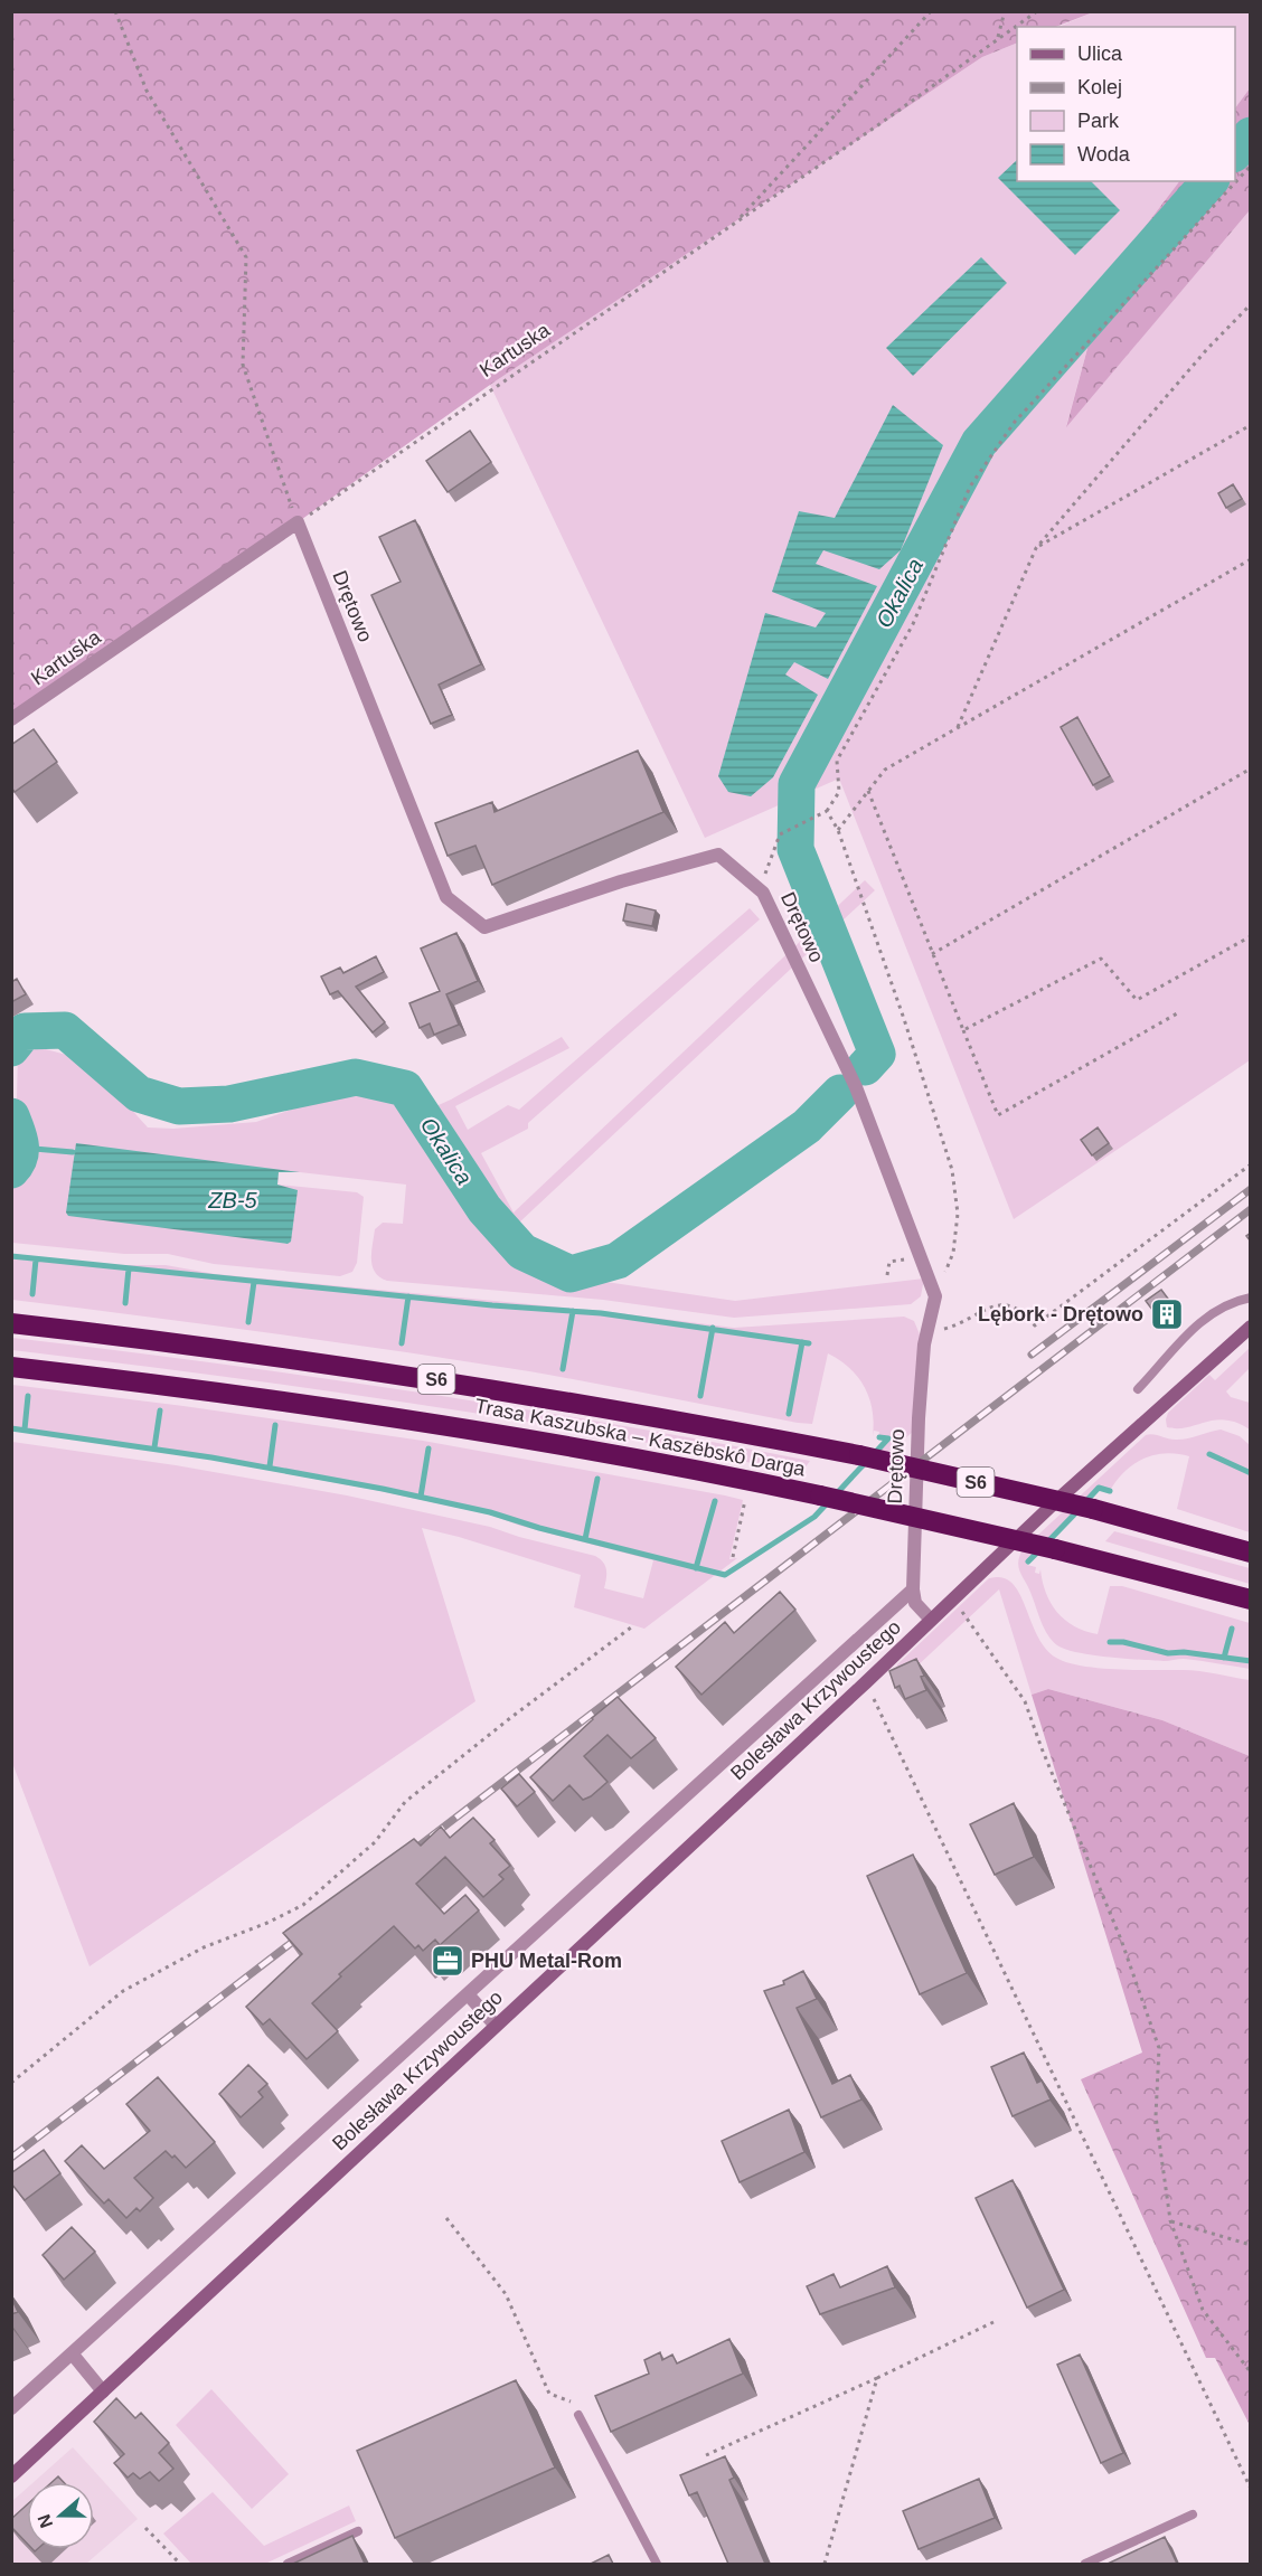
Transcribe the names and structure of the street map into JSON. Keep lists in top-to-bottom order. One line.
{"streets":{"highway":["S6","Trasa Kaszubska – Kaszëbskô Darga"],"main road":["Bolesława Krzywoustego"],"street":["Kartuska","Drętowo"]},"crossings":[["Kartuska","Drętowo"]],"water":["Okalica","ZB-5"],"places":{"building":["Lębork - Drętowo"],"office":["PHU Metal-Rom"]},"legend":["Ulica","Kolej","Park","Woda"],"north":"left"}
